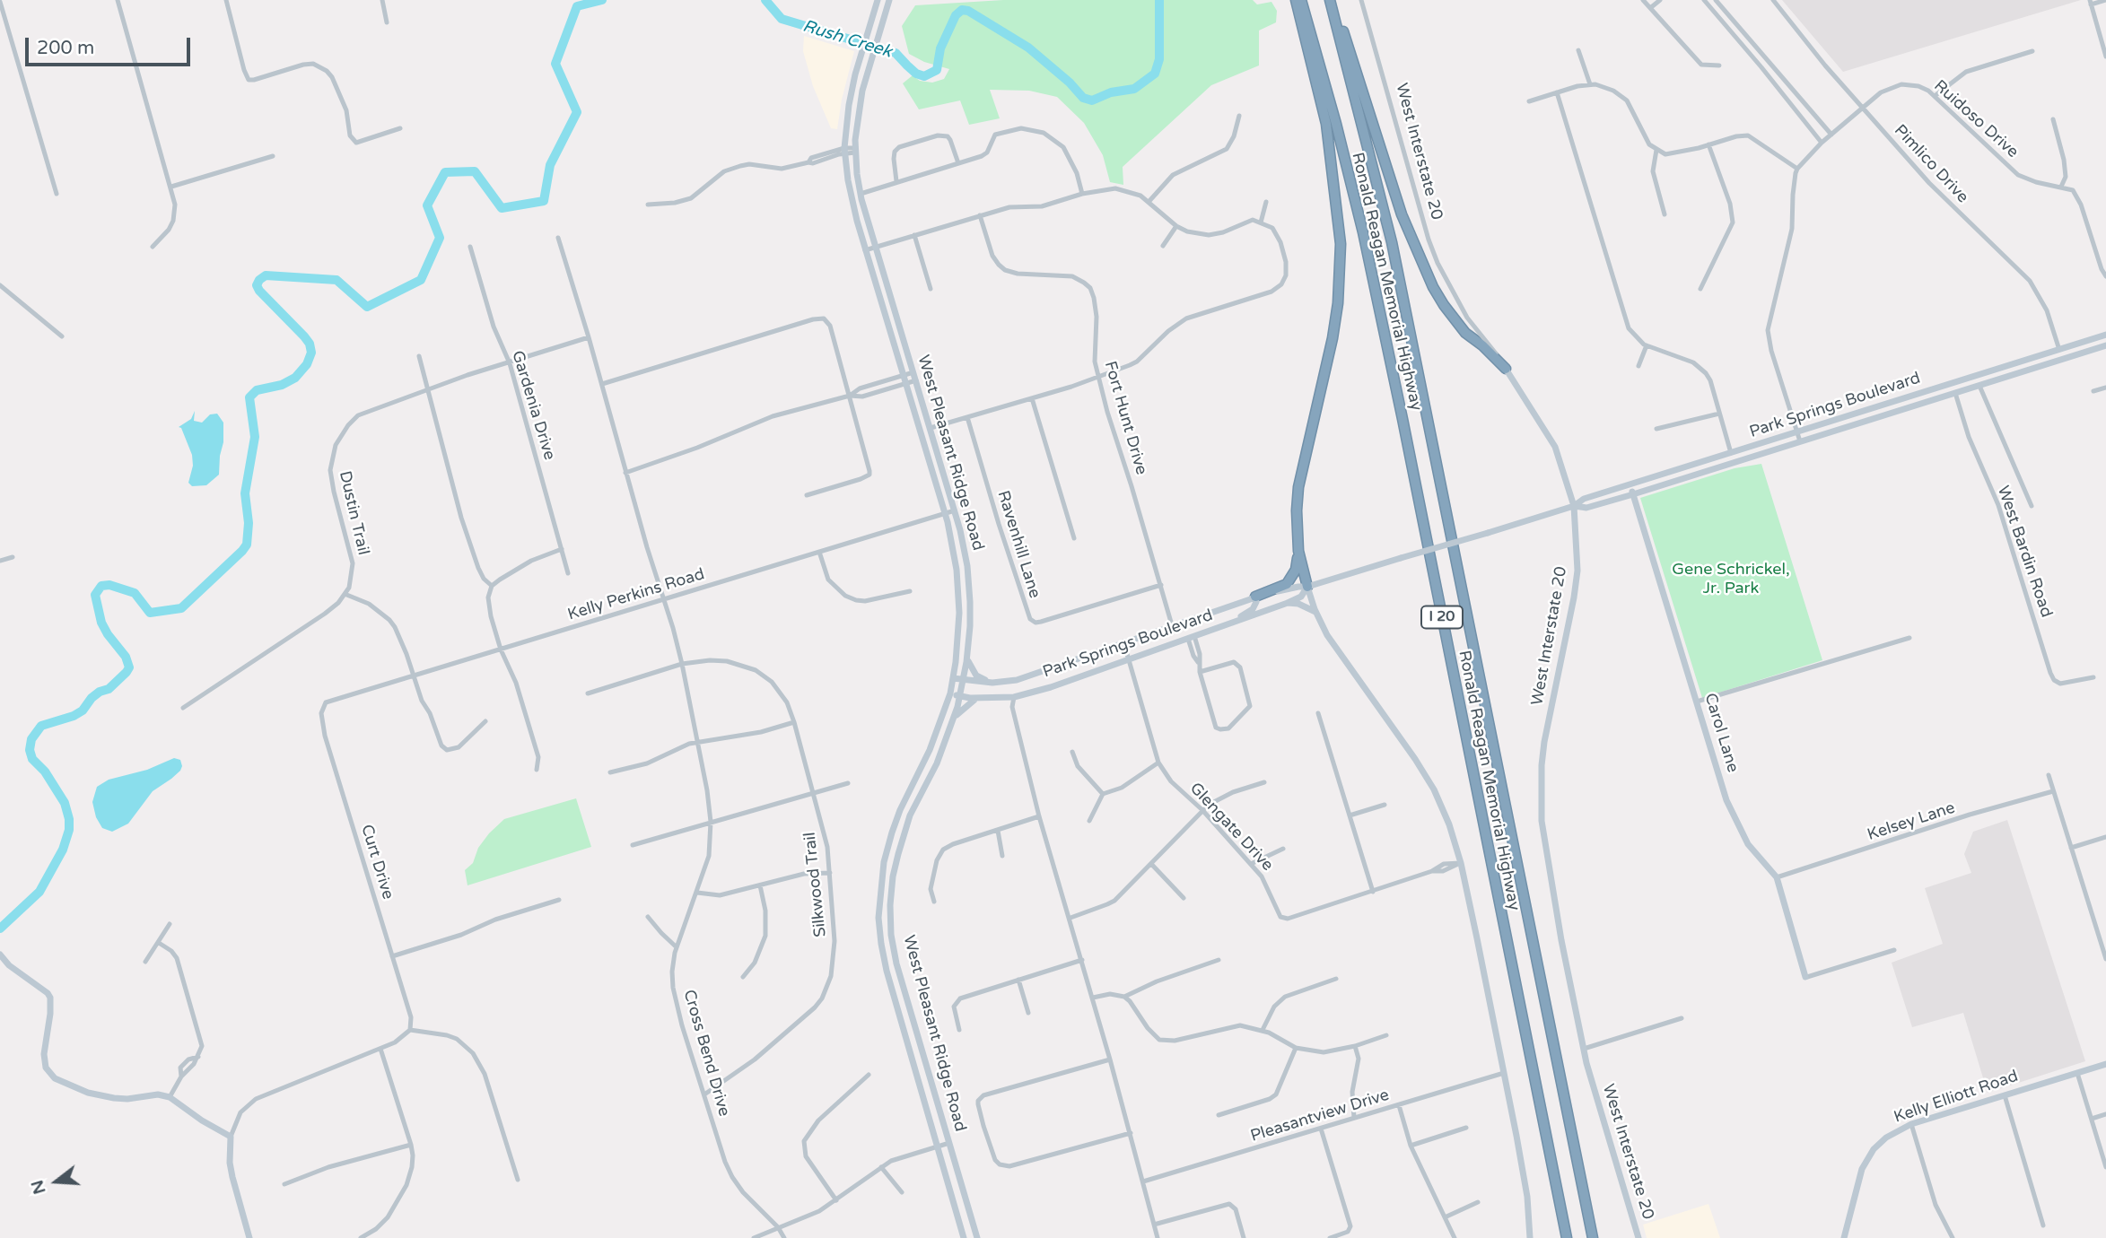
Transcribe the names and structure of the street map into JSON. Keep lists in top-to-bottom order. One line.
{"streets":{"highway":["Ronald Reagan Memorial Highway","I 20"],"main road":["West Interstate 20","Park Springs Boulevard","West Pleasant Ridge Road","Carol Lane","Kelly Elliott Road"],"street":["Ruidoso Drive","Pimlico Drive","Gardenia Drive","Fort Hunt Drive","Dustin Trail","Ravenhill Lane","West Bardin Road","Kelly Perkins Road","Kelsey Lane","Glengate Drive","Curt Drive","Silkwood Trail","Cross Bend Drive","Pleasantview Drive"]},"crossings":[["Ruidoso Drive","Pimlico Drive"],["West Interstate 20","Park Springs Boulevard"],["Pimlico Drive","Park Springs Boulevard"],["Gardenia Drive","Dustin Trail"],["Park Springs Boulevard","Fort Hunt Drive"],["Park Springs Boulevard","West Pleasant Ridge Road"],["Park Springs Boulevard","West Bardin Road"],["Park Springs Boulevard","Carol Lane"],["Park Springs Boulevard","Glengate Drive"],["Fort Hunt Drive","Ravenhill Lane"],["West Pleasant Ridge Road","Kelly Perkins Road"],["Dustin Trail","Cross Bend Drive"],["Kelly Perkins Road","Curt Drive"],["Kelly Perkins Road","Cross Bend Drive"],["Carol Lane","Kelsey Lane"],["Silkwood Trail","Cross Bend Drive"]],"water":["Rush Creek"],"parks":["Gene Schrickel, Jr. Park"],"scale_bar":"200 m","north":"left"}
